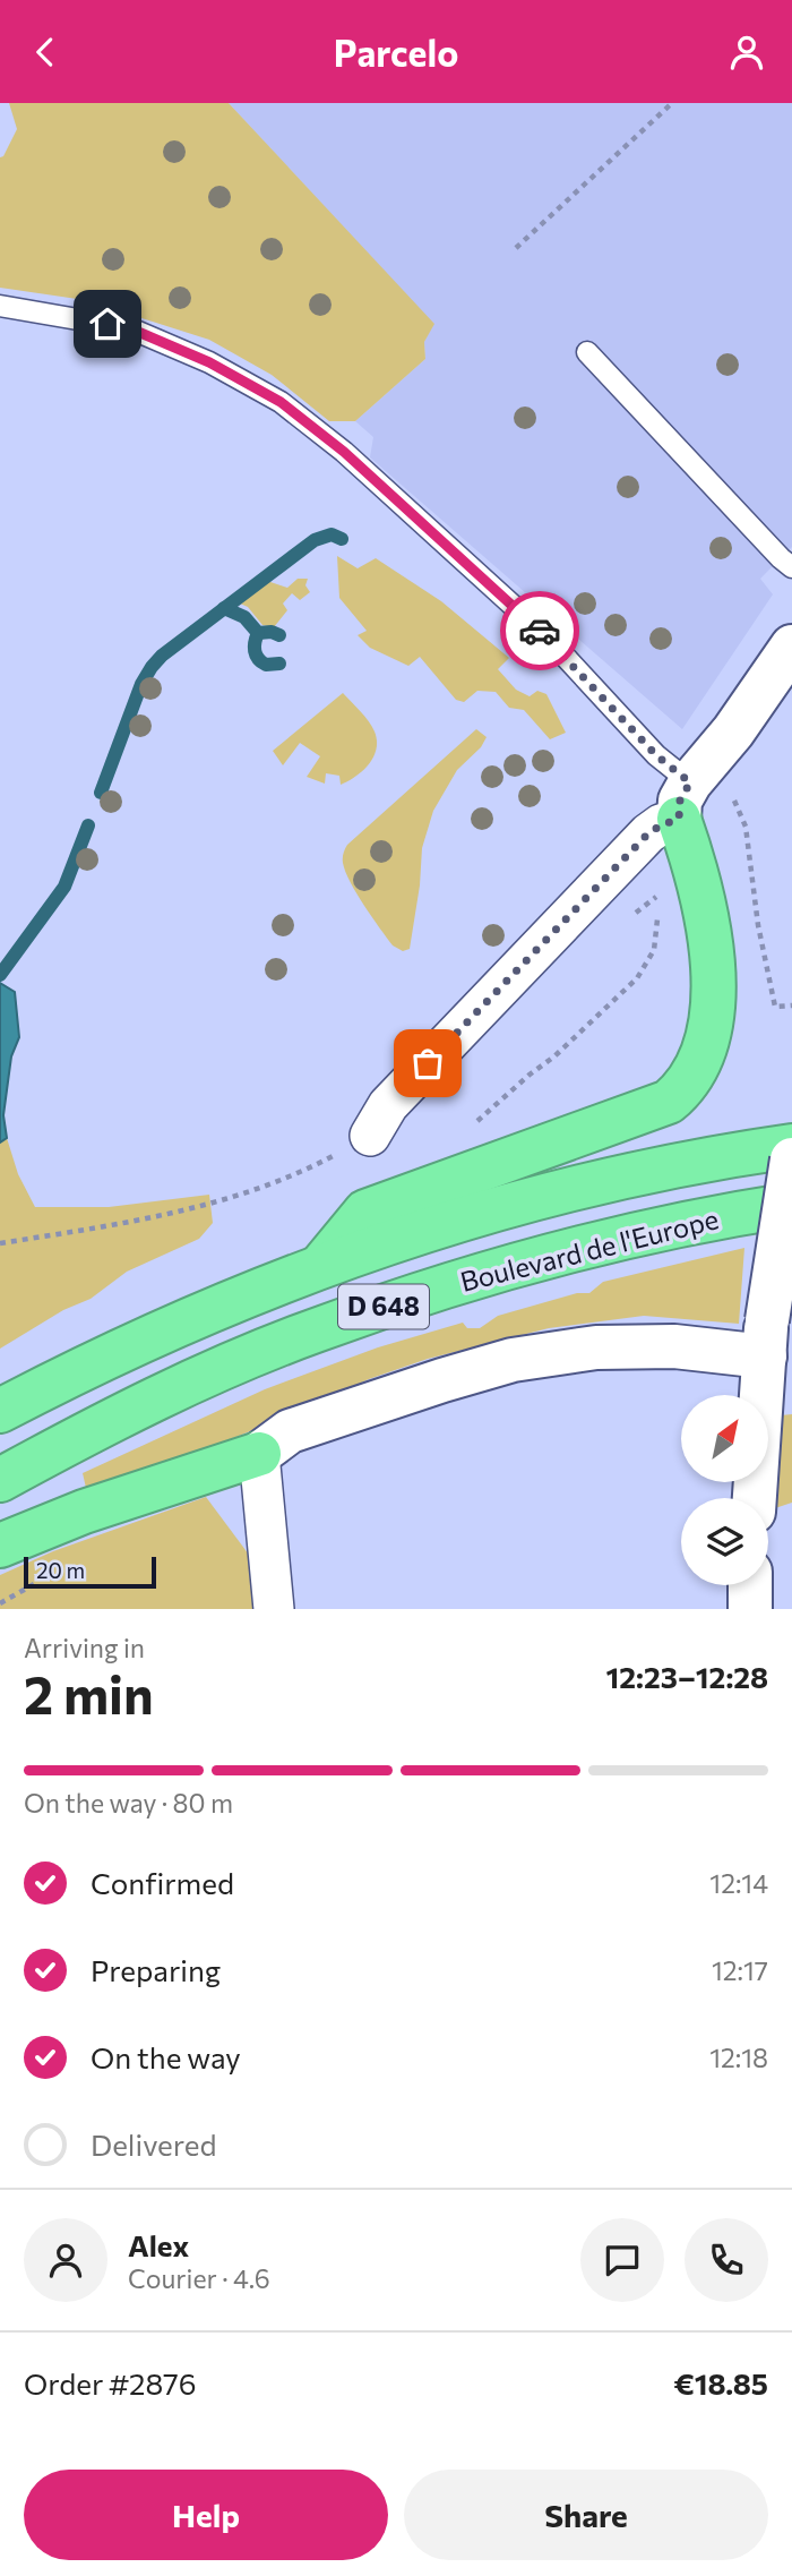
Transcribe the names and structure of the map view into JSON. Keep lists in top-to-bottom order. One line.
{"streets":{"highway":["Boulevard de l'Europe","D 648"]},"scale_bar":"20 m","north":"top right","page":{"header":"Parcelo","scale":"20 m","heading":["2 min","Arriving in","12:23–12:28"],"panel":["Alex","Courier · 4.6","Order #2876","€18.85"],"bar":"On the way · 80 m","list":[["Confirmed","12:14"],["Preparing","12:17"],["On the way","12:18"],"Delivered"],"buttons":["Help","Share"]}}
